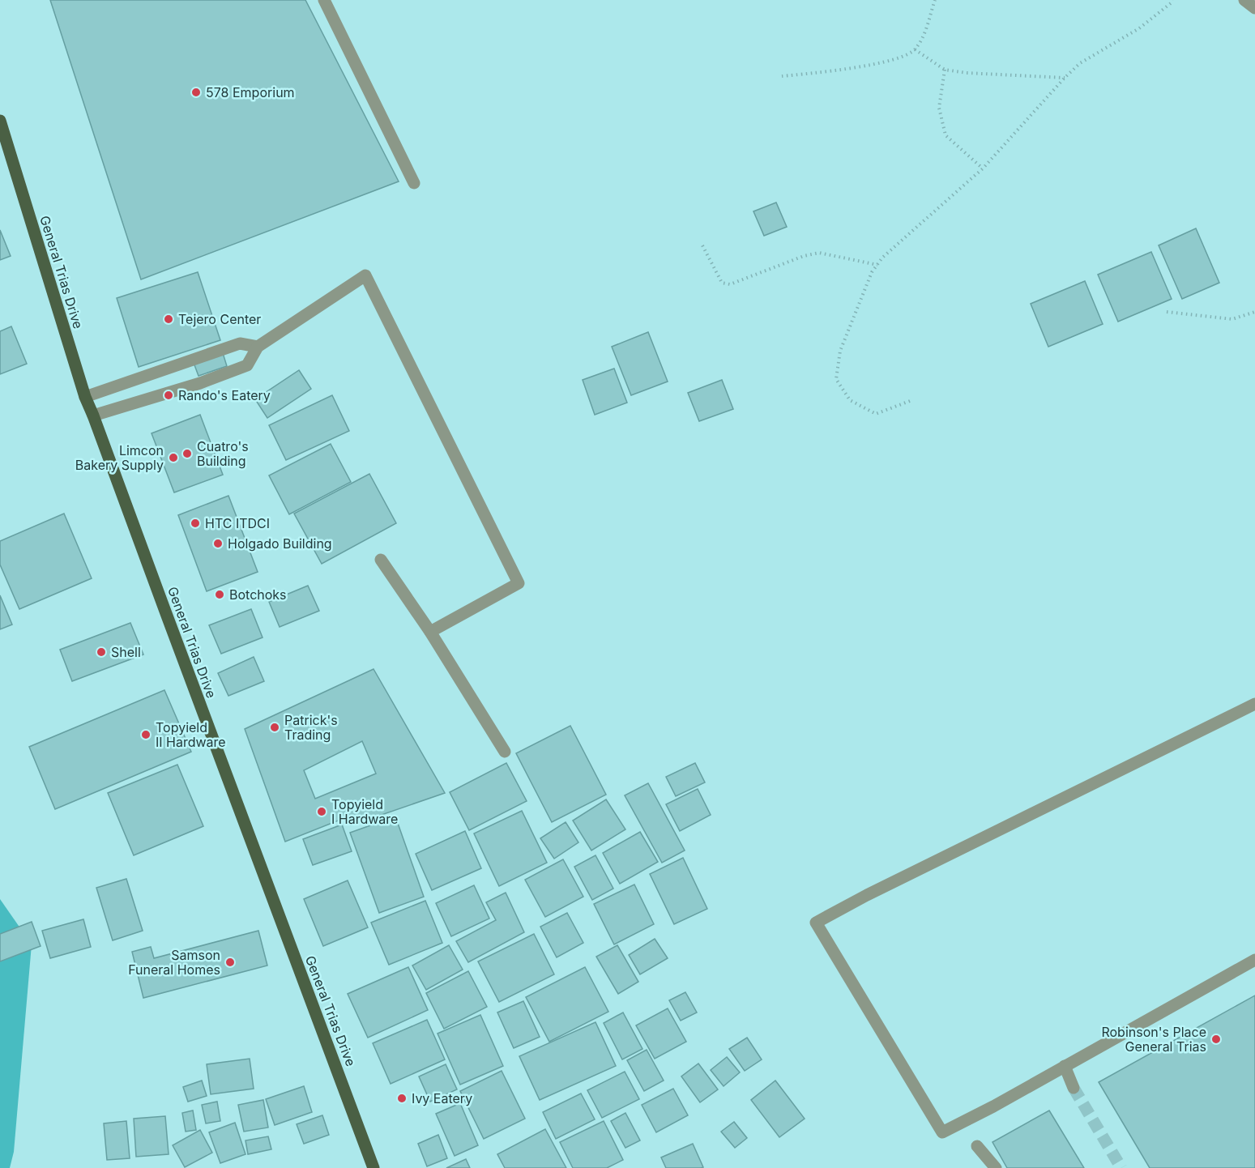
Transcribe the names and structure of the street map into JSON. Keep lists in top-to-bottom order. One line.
{"streets":{"main road":["General Trias Drive"]},"places":["578 Emporium","Tejero Center","Rando's Eatery","Cuatro's Building","Limcon Bakery Supply","HTC ITDCI","Holgado Building","Botchoks","Shell","Patrick's Trading","Topyield II Hardware","Topyield I Hardware","Samson Funeral Homes","Robinson's Place General Trias","Ivy Eatery"]}
